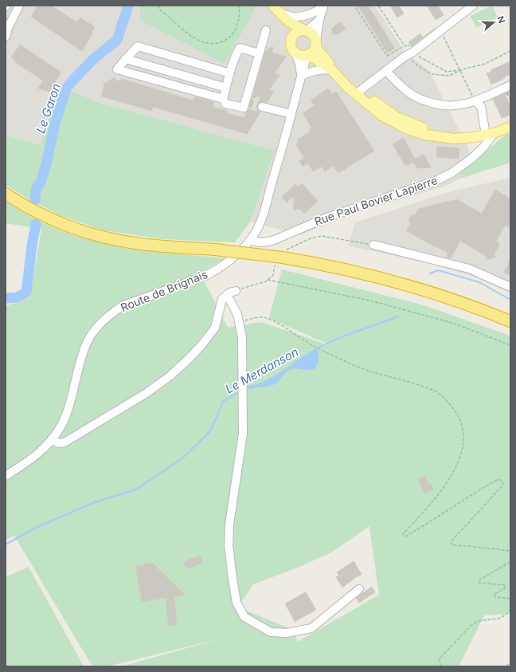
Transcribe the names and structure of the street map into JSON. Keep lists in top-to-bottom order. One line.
{"streets":{"street":["Rue Paul Bovier Lapierre","Route de Brignais"]},"crossings":[["Rue Paul Bovier Lapierre","Route de Brignais"]],"water":["Le Garon","Le Merdanson"],"north":"right"}
